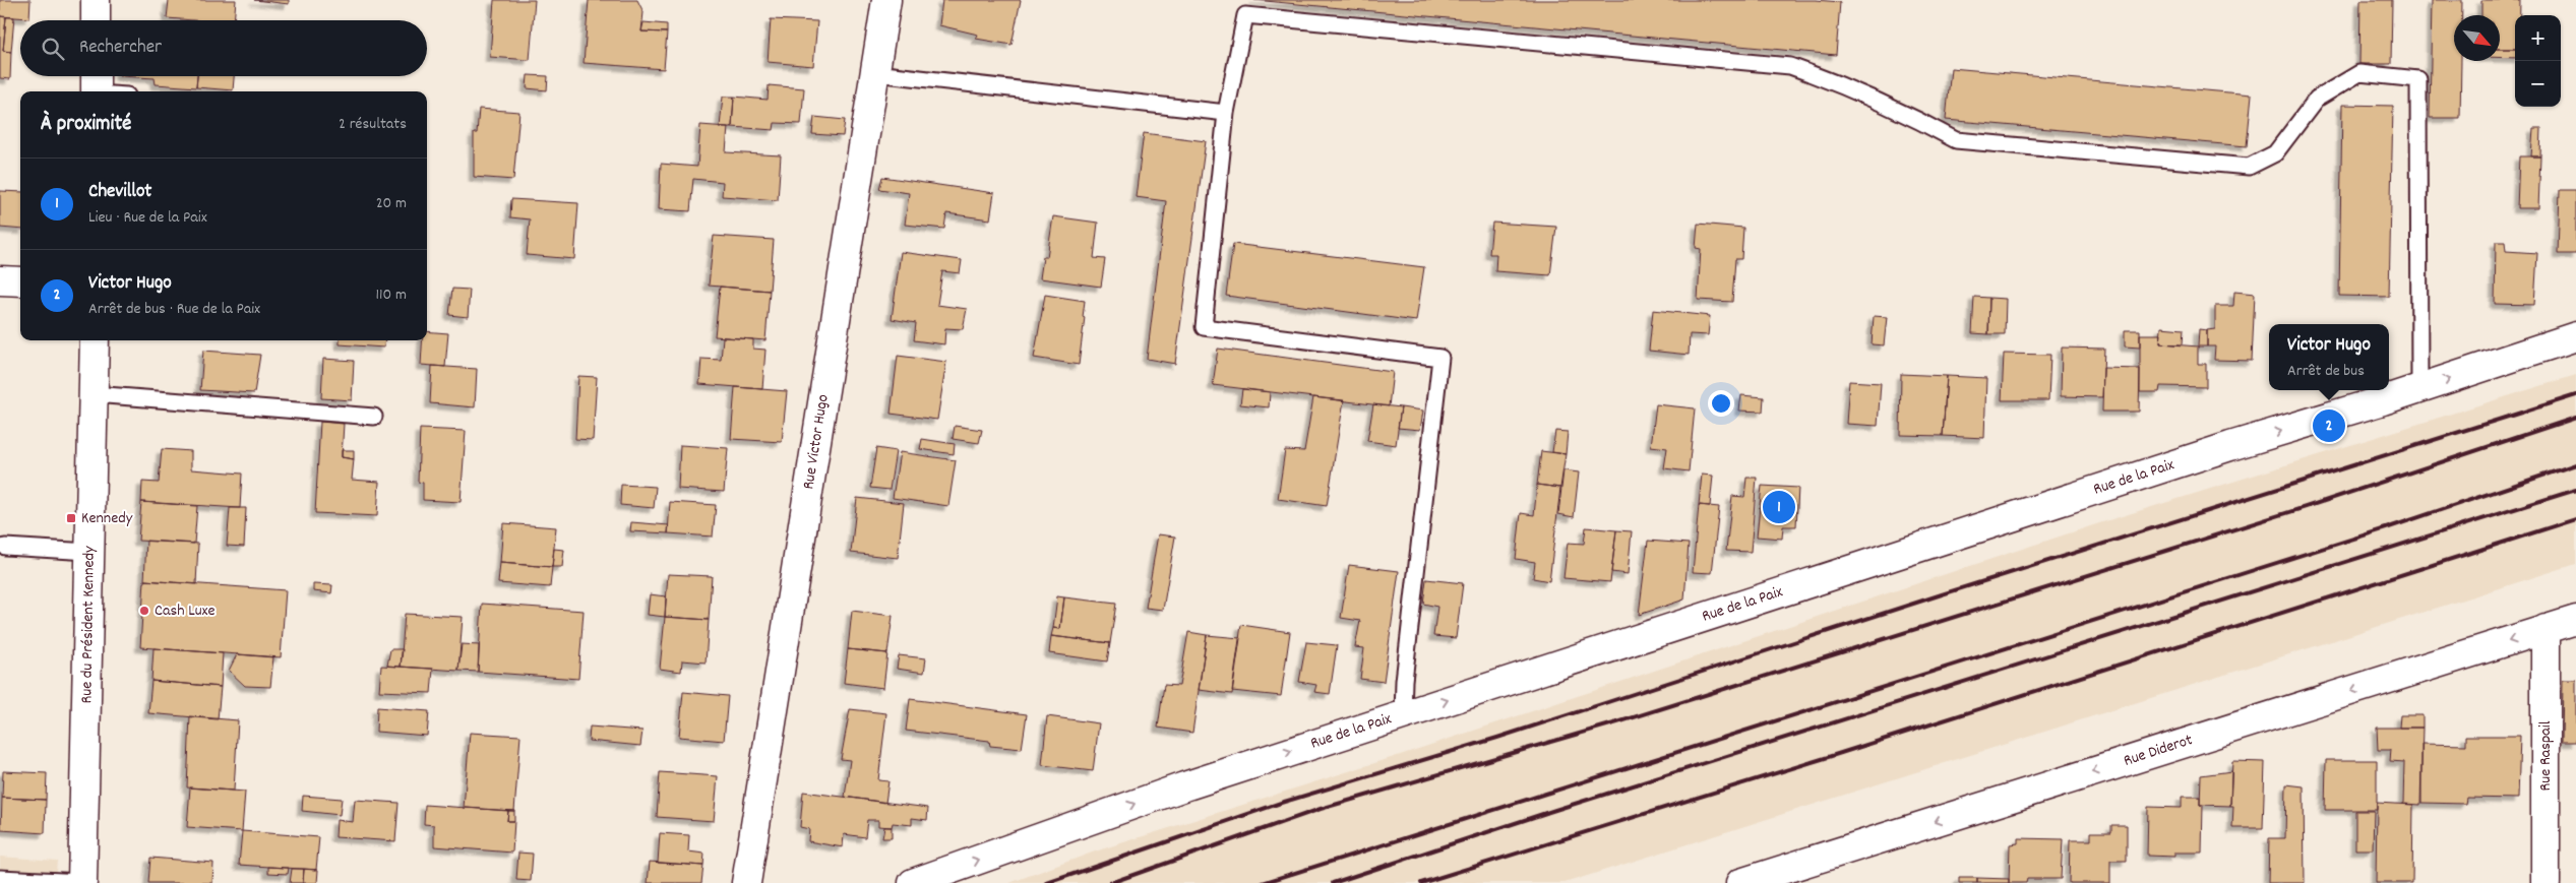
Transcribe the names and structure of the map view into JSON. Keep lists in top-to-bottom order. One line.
{"streets":{"street":["Rue Victor Hugo","Rue de la Paix","Rue du Président Kennedy","Rue Diderot","Rue Raspail"]},"crossings":[["Rue Diderot","Rue Raspail"]],"one_way":["Rue de la Paix","Rue Diderot"],"places":{"transit":["Kennedy"],"other":["Cash Luxe"]},"north":"bottom right","page":{"map_buttons":["+","−"],"search":"Rechercher","heading":["À proximité","2 résultats"],"list":[{"mark":"1","name":"Chevillot","note":"Lieu · Rue de la Paix","value":"20 m"},{"mark":"2","name":"Victor Hugo","note":"Arrêt de bus · Rue de la Paix","value":"110 m"}],"popup":["Victor Hugo","Arrêt de bus"],"pins":["2","1"]}}
